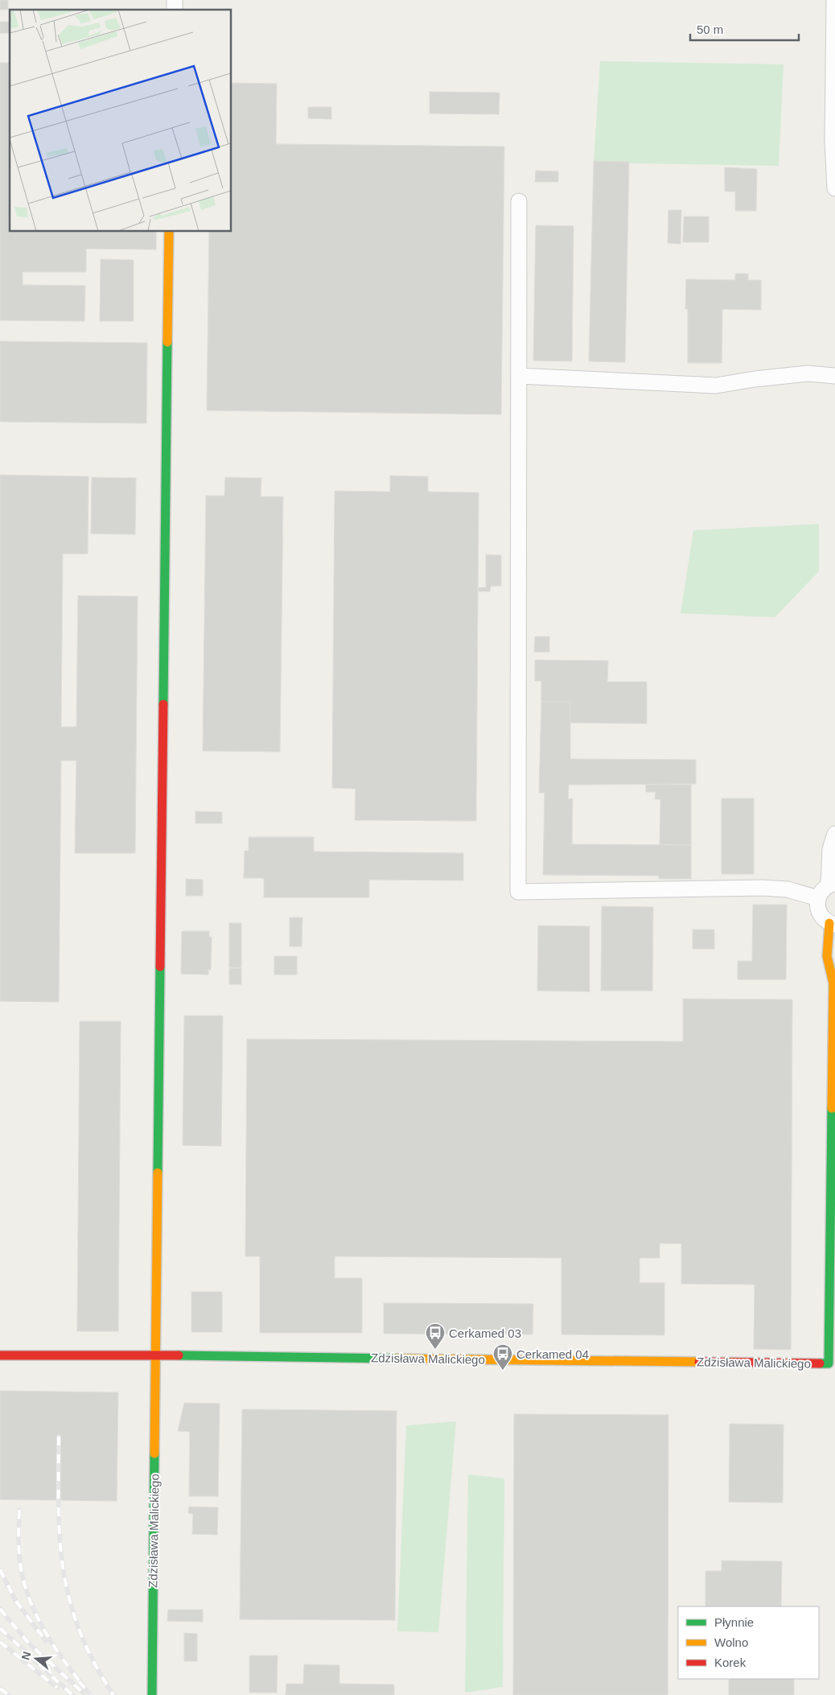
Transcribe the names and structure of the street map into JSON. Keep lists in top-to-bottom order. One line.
{"streets":{"street":["Zdzisława Malickiego"]},"places":{"bus stop":["Cerkamed 03","Cerkamed 04"]},"legend":["Płynnie","Wolno","Korek"],"scale_bar":"50 m","north":"left"}
